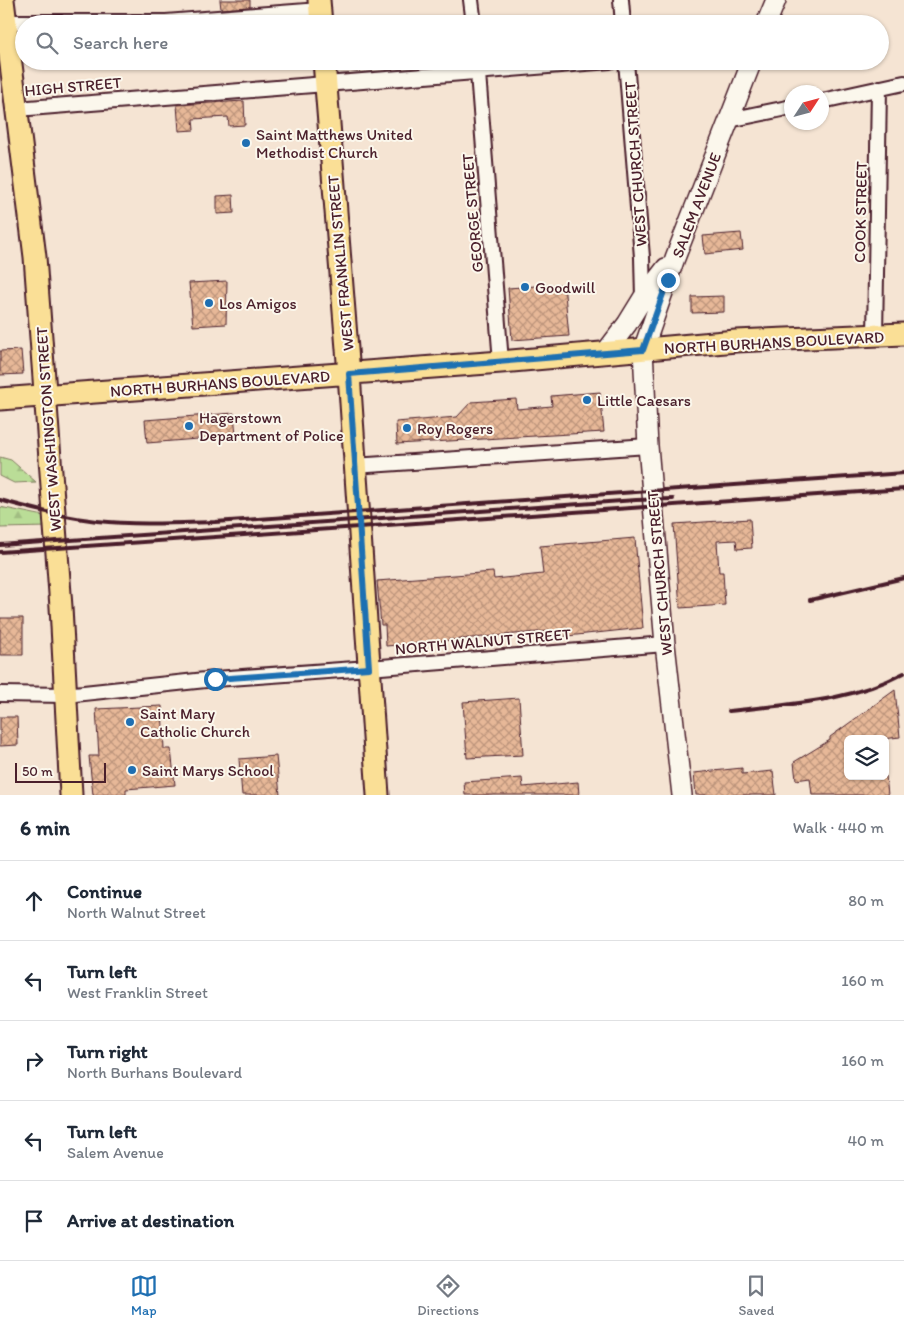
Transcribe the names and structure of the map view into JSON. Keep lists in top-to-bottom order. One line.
{"streets":{"main road":["WEST FRANKLIN STREET","NORTH BURHANS BOULEVARD","WEST WASHINGTON STREET"],"street":["HIGH STREET","WEST CHURCH STREET","SALEM AVENUE","COOK STREET","GEORGE STREET","NORTH WALNUT STREET"]},"crossings":[["HIGH STREET","WEST FRANKLIN STREET"],["HIGH STREET","WEST WASHINGTON STREET"],["WEST CHURCH STREET","SALEM AVENUE"],["WEST CHURCH STREET","NORTH BURHANS BOULEVARD"],["WEST CHURCH STREET","NORTH WALNUT STREET"],["SALEM AVENUE","NORTH BURHANS BOULEVARD"],["COOK STREET","NORTH BURHANS BOULEVARD"],["GEORGE STREET","NORTH BURHANS BOULEVARD"],["WEST FRANKLIN STREET","NORTH BURHANS BOULEVARD"],["WEST FRANKLIN STREET","NORTH WALNUT STREET"],["NORTH BURHANS BOULEVARD","WEST WASHINGTON STREET"],["WEST WASHINGTON STREET","NORTH WALNUT STREET"]],"places":["Saint Matthews United Methodist Church","Goodwill","Los Amigos","Little Caesars","Hagerstown Department of Police","Roy Rogers","Saint Mary Catholic Church","Saint Marys School"],"scale_bar":"50 m","north":"top right","page":{"search":"Search here","scale":"50 m","heading":["6 min","Walk · 440 m"],"list":[["Continue","North Walnut Street","80 m"],["Turn left","West Franklin Street","160 m"],["Turn right","North Burhans Boulevard","160 m"],["Turn left","Salem Avenue","40 m"],"Arrive at destination"],"nav":["Map","Directions","Saved"]}}
